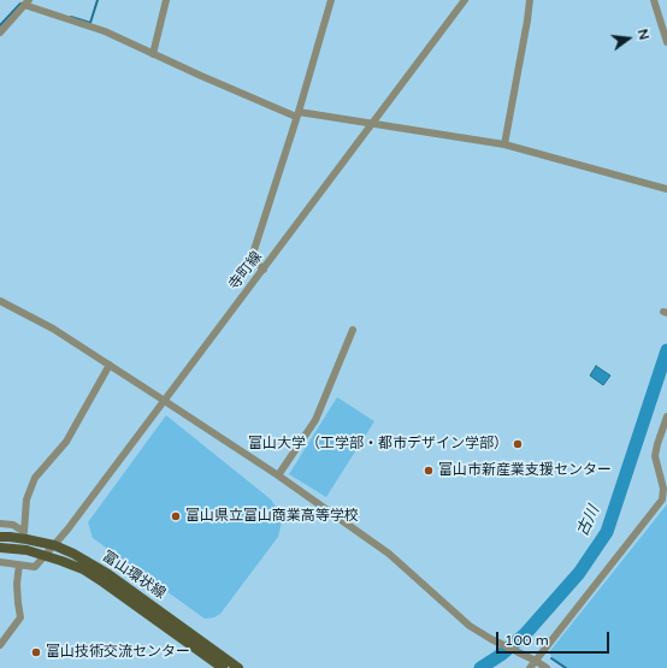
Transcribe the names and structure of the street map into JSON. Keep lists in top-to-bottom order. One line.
{"streets":{"main road":["富山環状線"],"street":["寺町線"]},"crossings":[["寺町線","富山環状線"]],"water":["古川"],"places":["富山大学（工学部・都市デザイン学部）","富山市新産業支援センター","富山県立富山商業高等学校","富山技術交流センター"],"scale_bar":"100 m","north":"right"}
